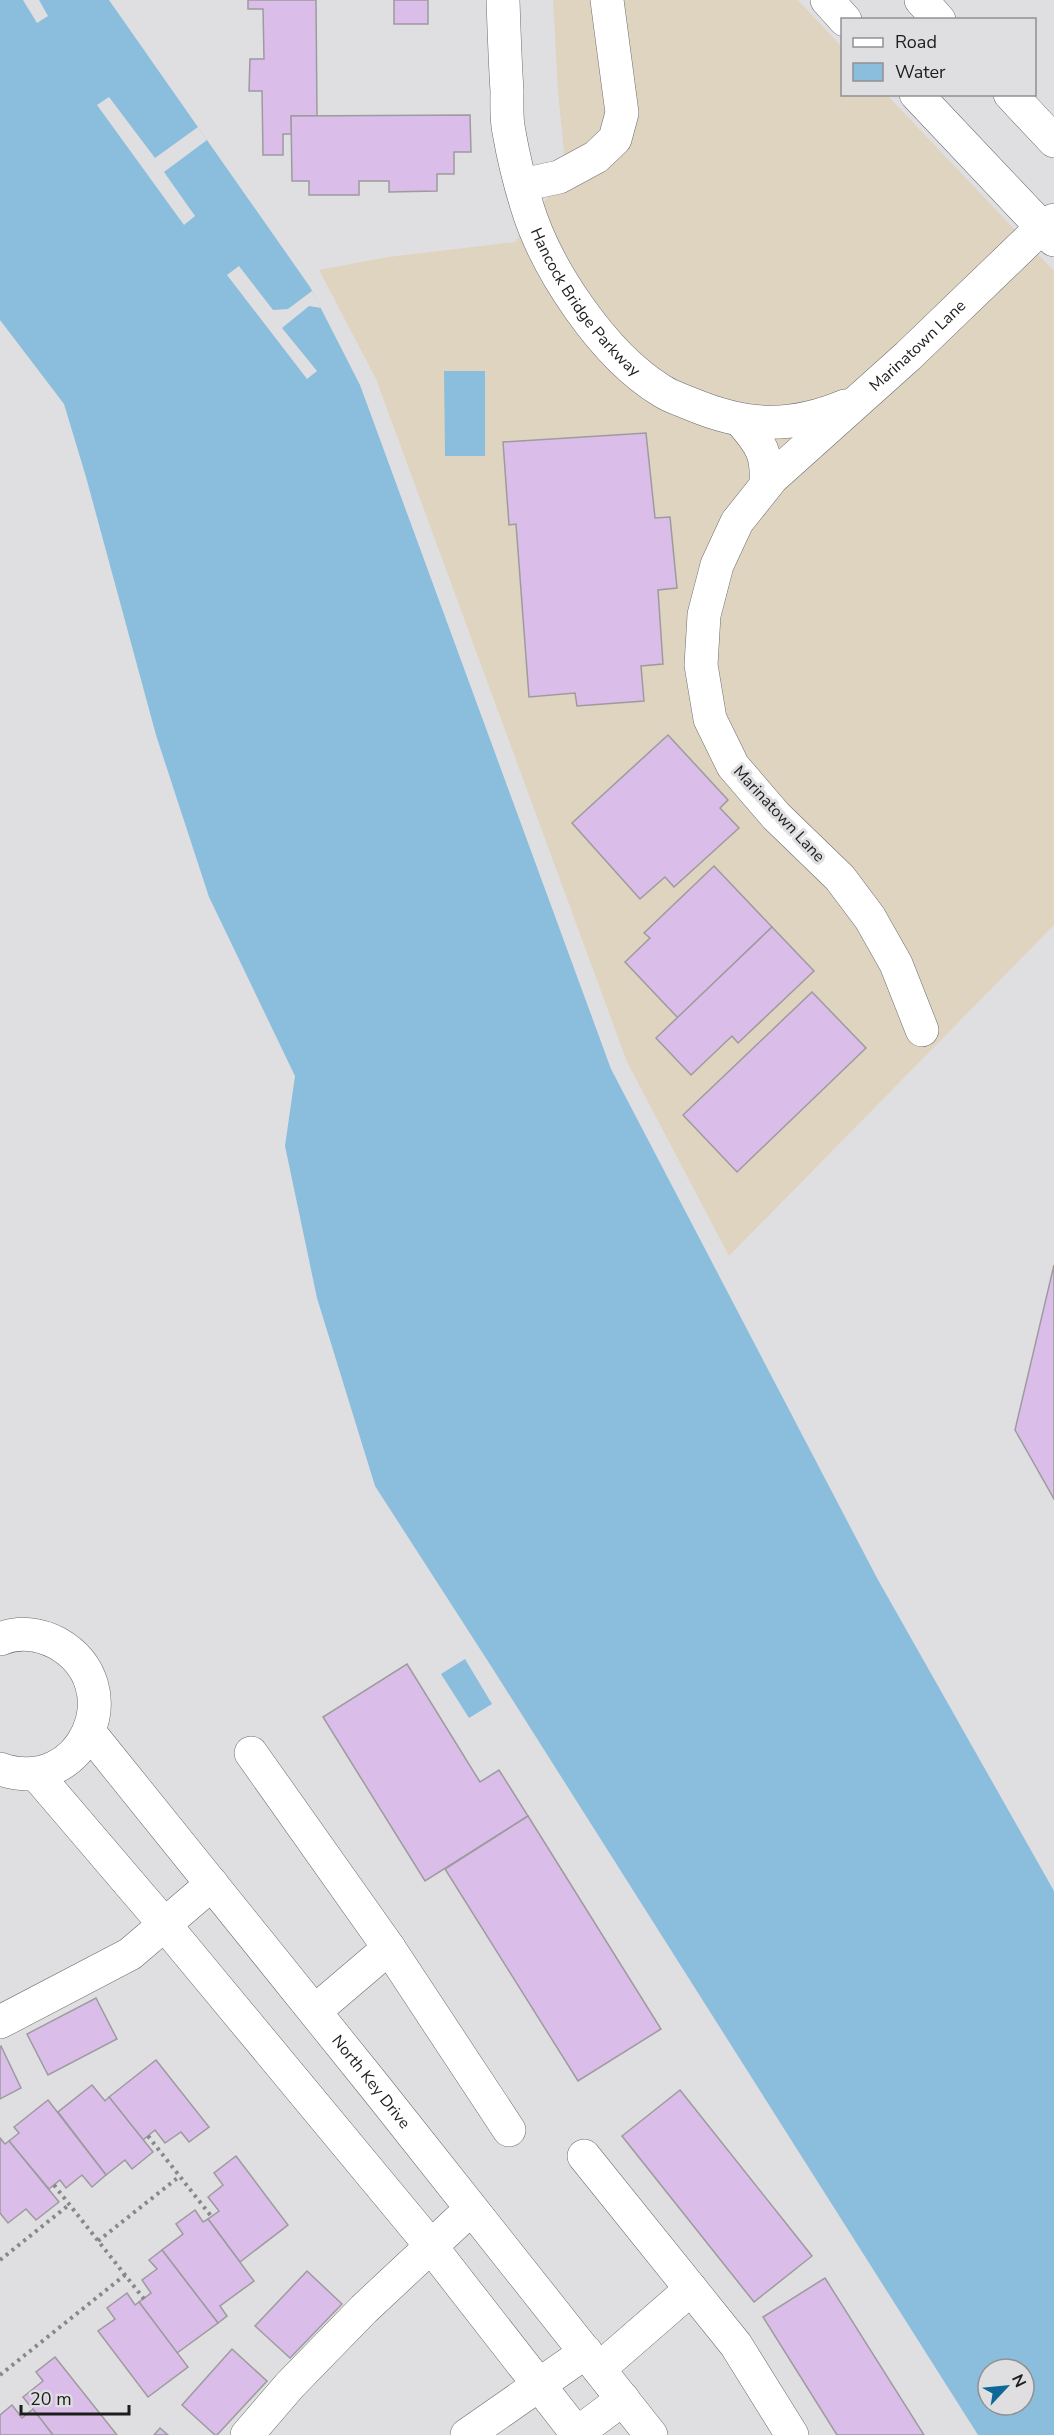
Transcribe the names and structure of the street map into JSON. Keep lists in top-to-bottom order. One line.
{"streets":{"street":["Hancock Bridge Parkway","Marinatown Lane","North Key Drive"]},"crossings":[["Hancock Bridge Parkway","Marinatown Lane"]],"legend":["Road","Water"],"scale_bar":"20 m","north":"top right"}
